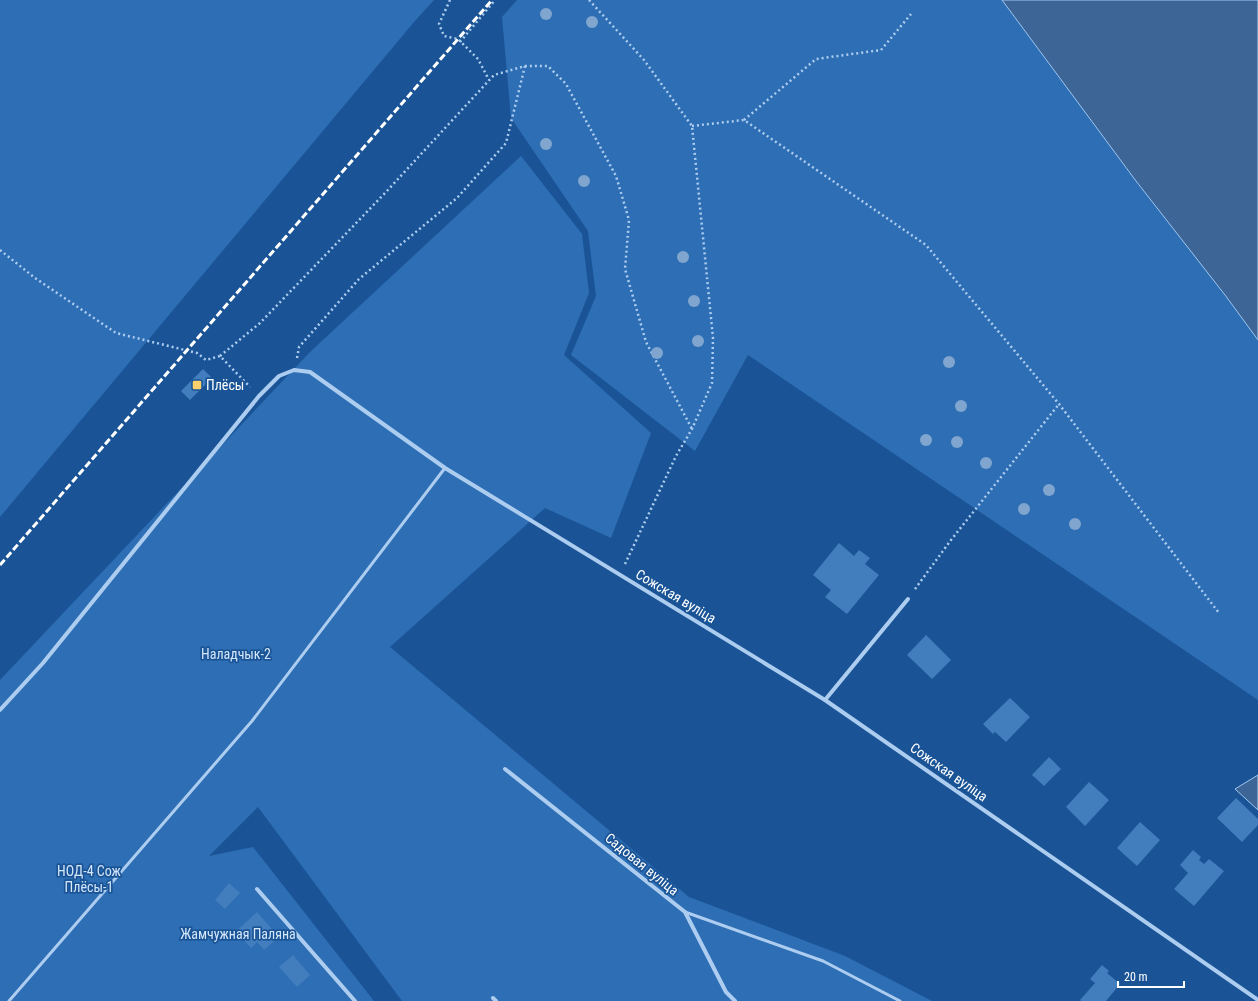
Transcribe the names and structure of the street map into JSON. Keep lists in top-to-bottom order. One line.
{"streets":{"street":["Сожская вуліца","Садовая вуліца"]},"parks":["Наладчык-2","НОД-4 Сож Плёсы-1","Жамчужная Паляна"],"places":{"transit":["Плёсы"]},"scale_bar":"20 m"}
